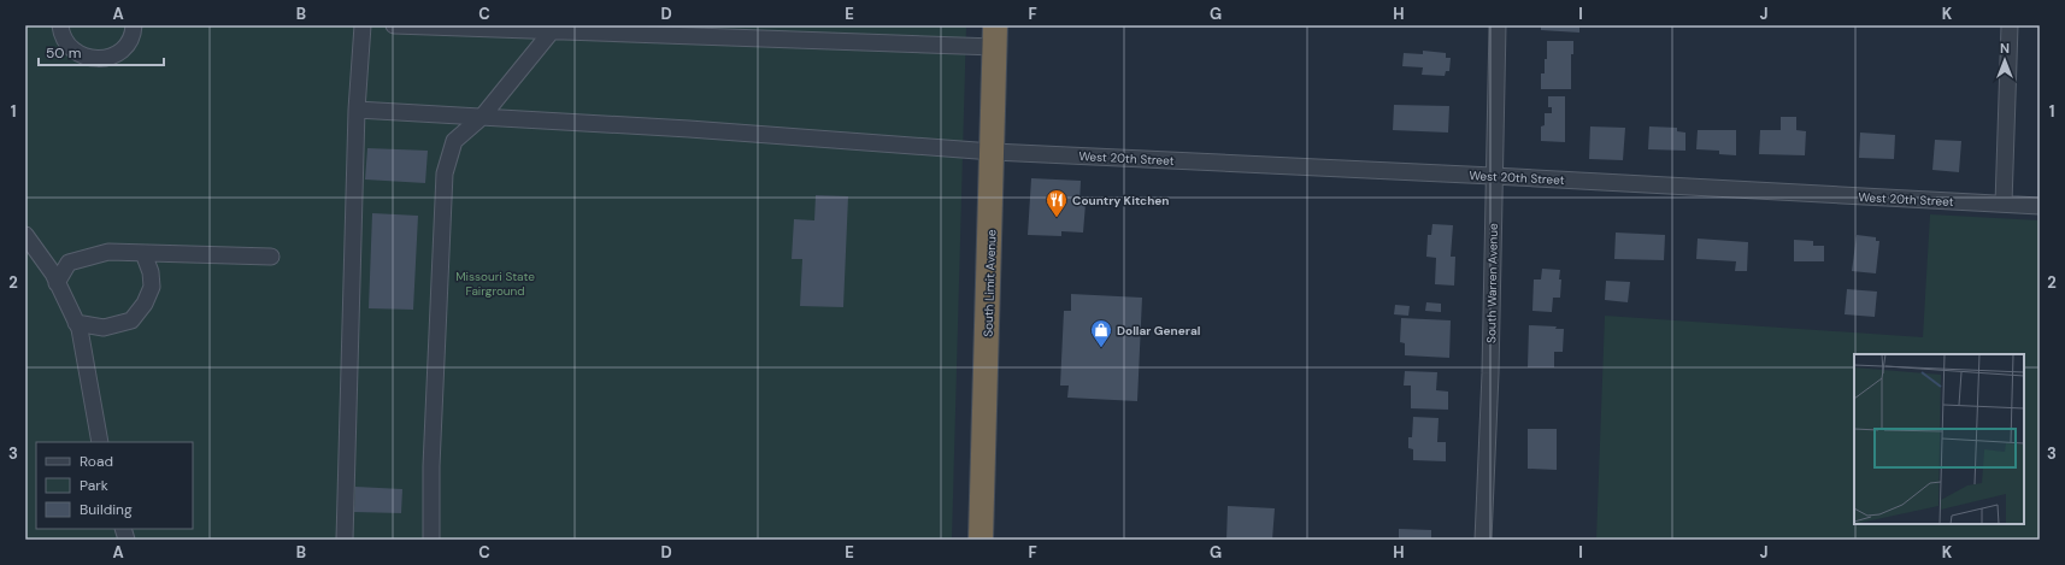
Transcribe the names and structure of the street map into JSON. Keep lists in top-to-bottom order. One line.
{"streets":{"highway":["South Limit Avenue"],"street":["West 20th Street","South Warren Avenue"]},"crossings":[["West 20th Street","South Limit Avenue"],["West 20th Street","South Warren Avenue"]],"parks":["Missouri State Fairground"],"places":{"restaurant":["Country Kitchen"],"shop":["Dollar General"]},"legend":["Road","Park","Building"],"scale_bar":"50 m","north":"top","grid":{"columns":["A","B","C","D","E","F","G","H","I","J","K"],"rows":["1","2","3"]}}
